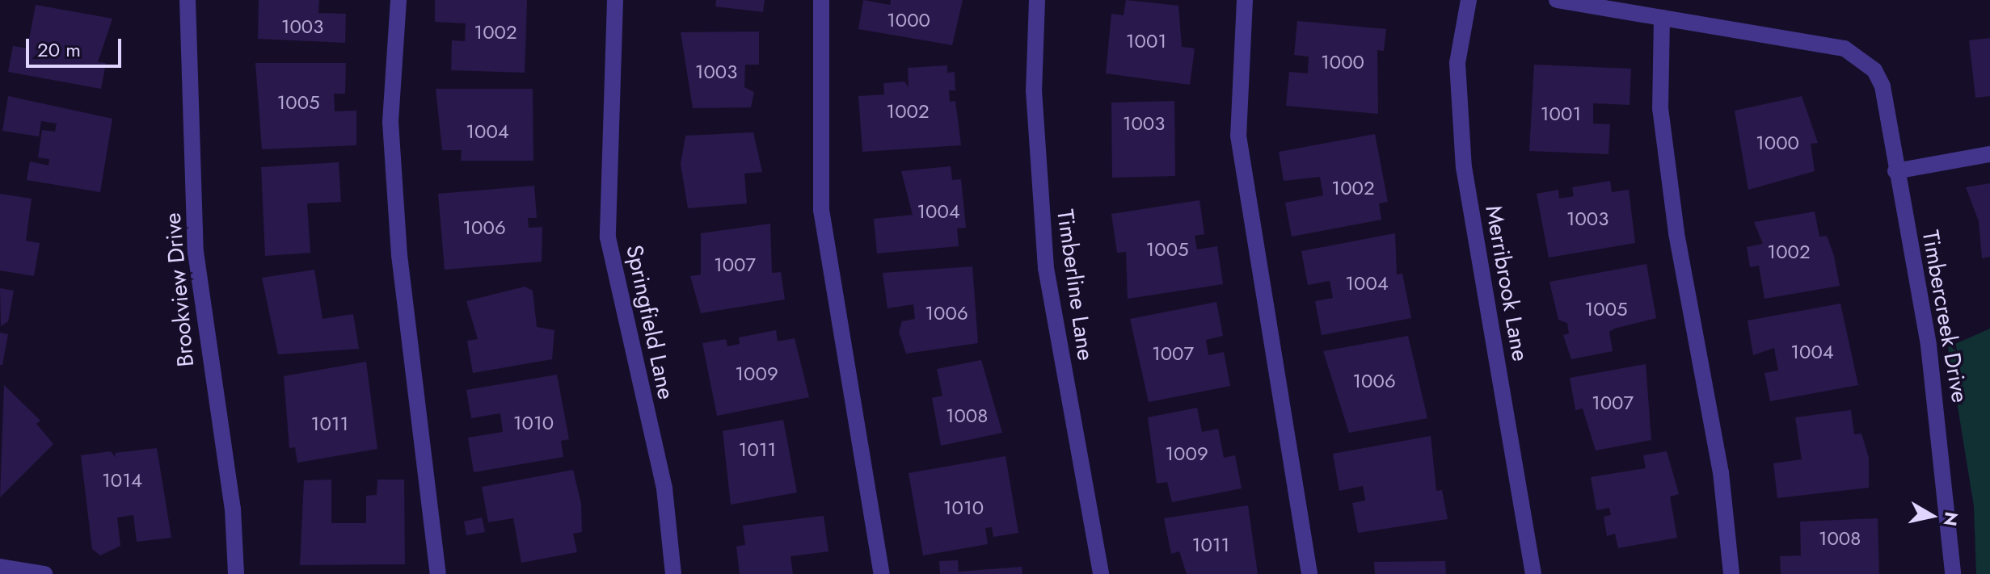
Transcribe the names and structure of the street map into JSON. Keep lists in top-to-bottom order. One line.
{"streets":{"street":["Merribrook Lane","Timberline Lane","Brookview Drive","Timbercreek Drive","Springfield Lane"]},"house_numbers":["1000","1003","1002","1001","1000","1003","1005","1002","1001","1003","1004","1000","1002","1004","1003","1006","1005","1002","1007","1004","1005","1006","1004","1007","1009","1006","1007","1008","1010","1011","1011","1009","1014","1010","1008","1011"],"scale_bar":"20 m","north":"right"}
